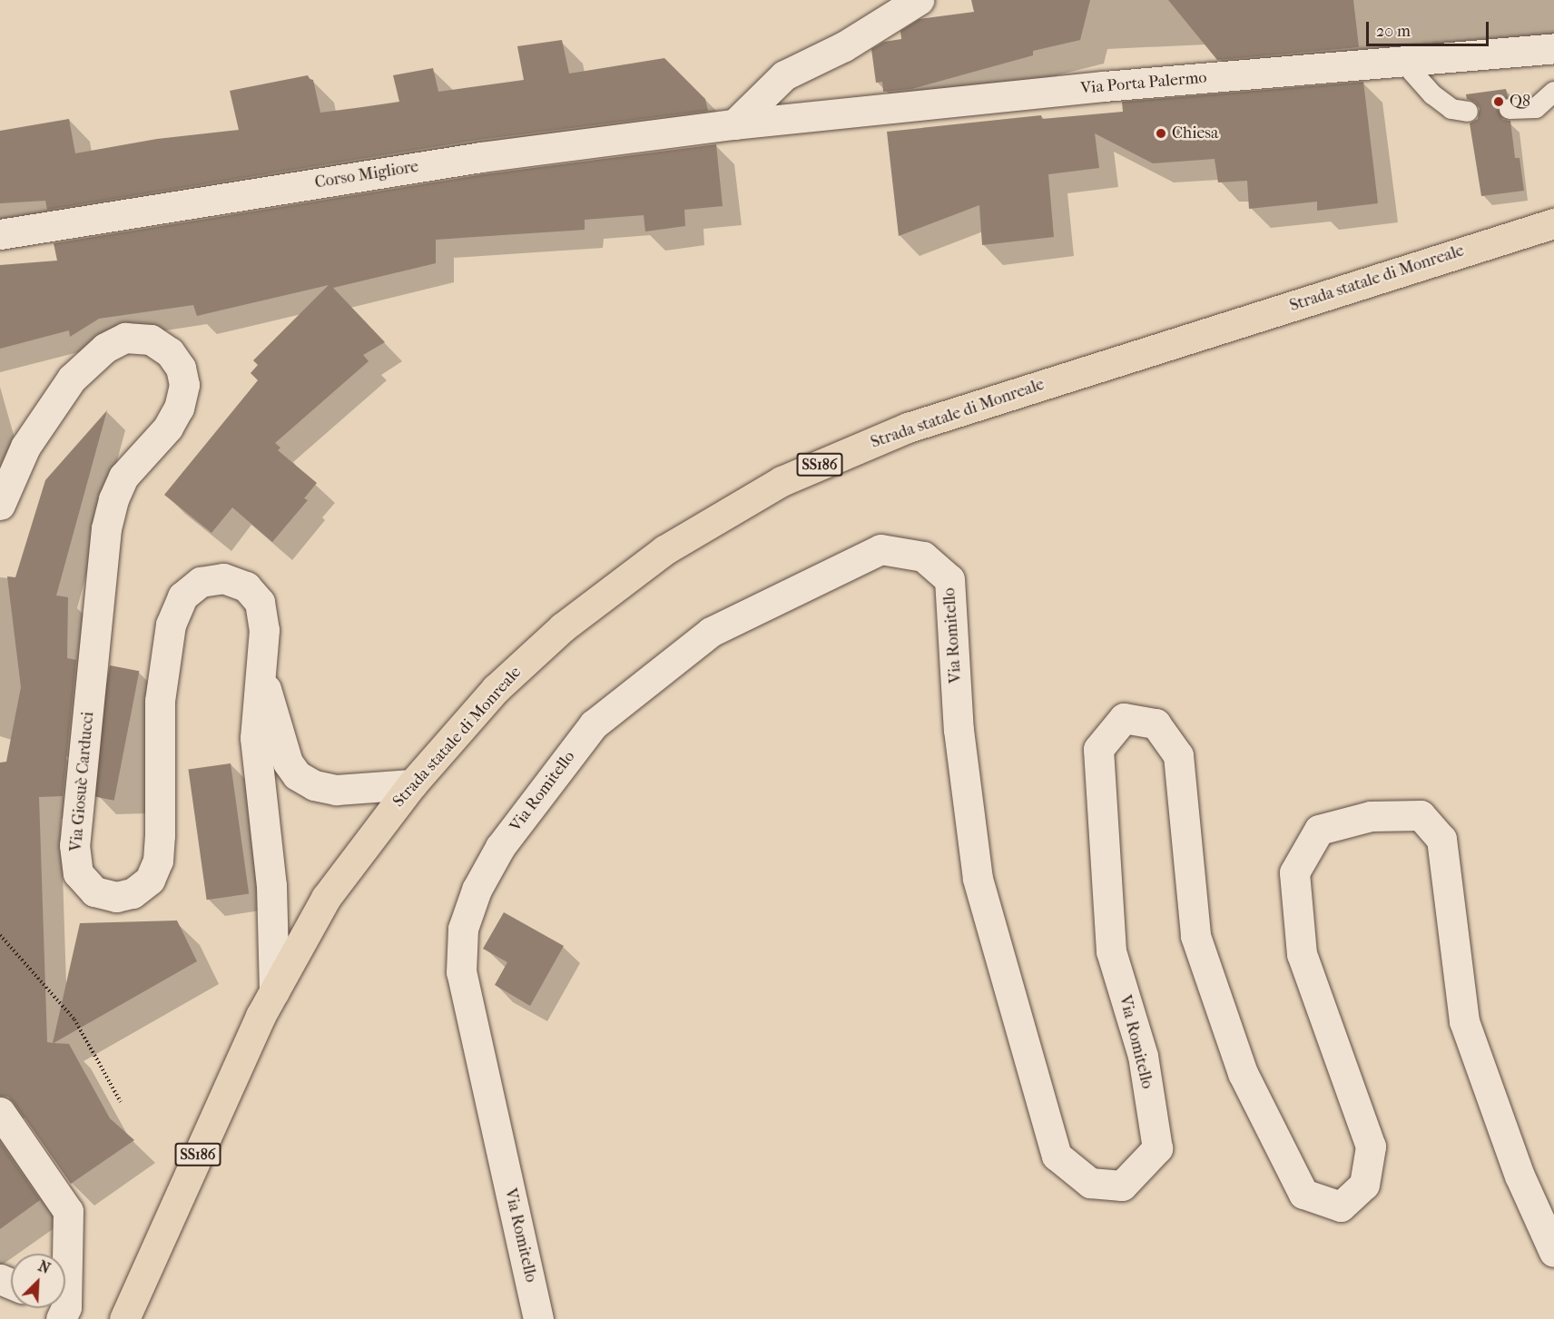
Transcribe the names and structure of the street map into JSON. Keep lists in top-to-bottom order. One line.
{"streets":{"main road":["Strada statale di Monreale","SS186"],"street":["Via Porta Palermo","Corso Migliore","Via Romitello","Via Giosuè Carducci"]},"crossings":[["Via Porta Palermo","Corso Migliore"],["Strada statale di Monreale","Via Giosuè Carducci"]],"places":["Q8","Chiesa"],"scale_bar":"20 m","north":"top right"}
